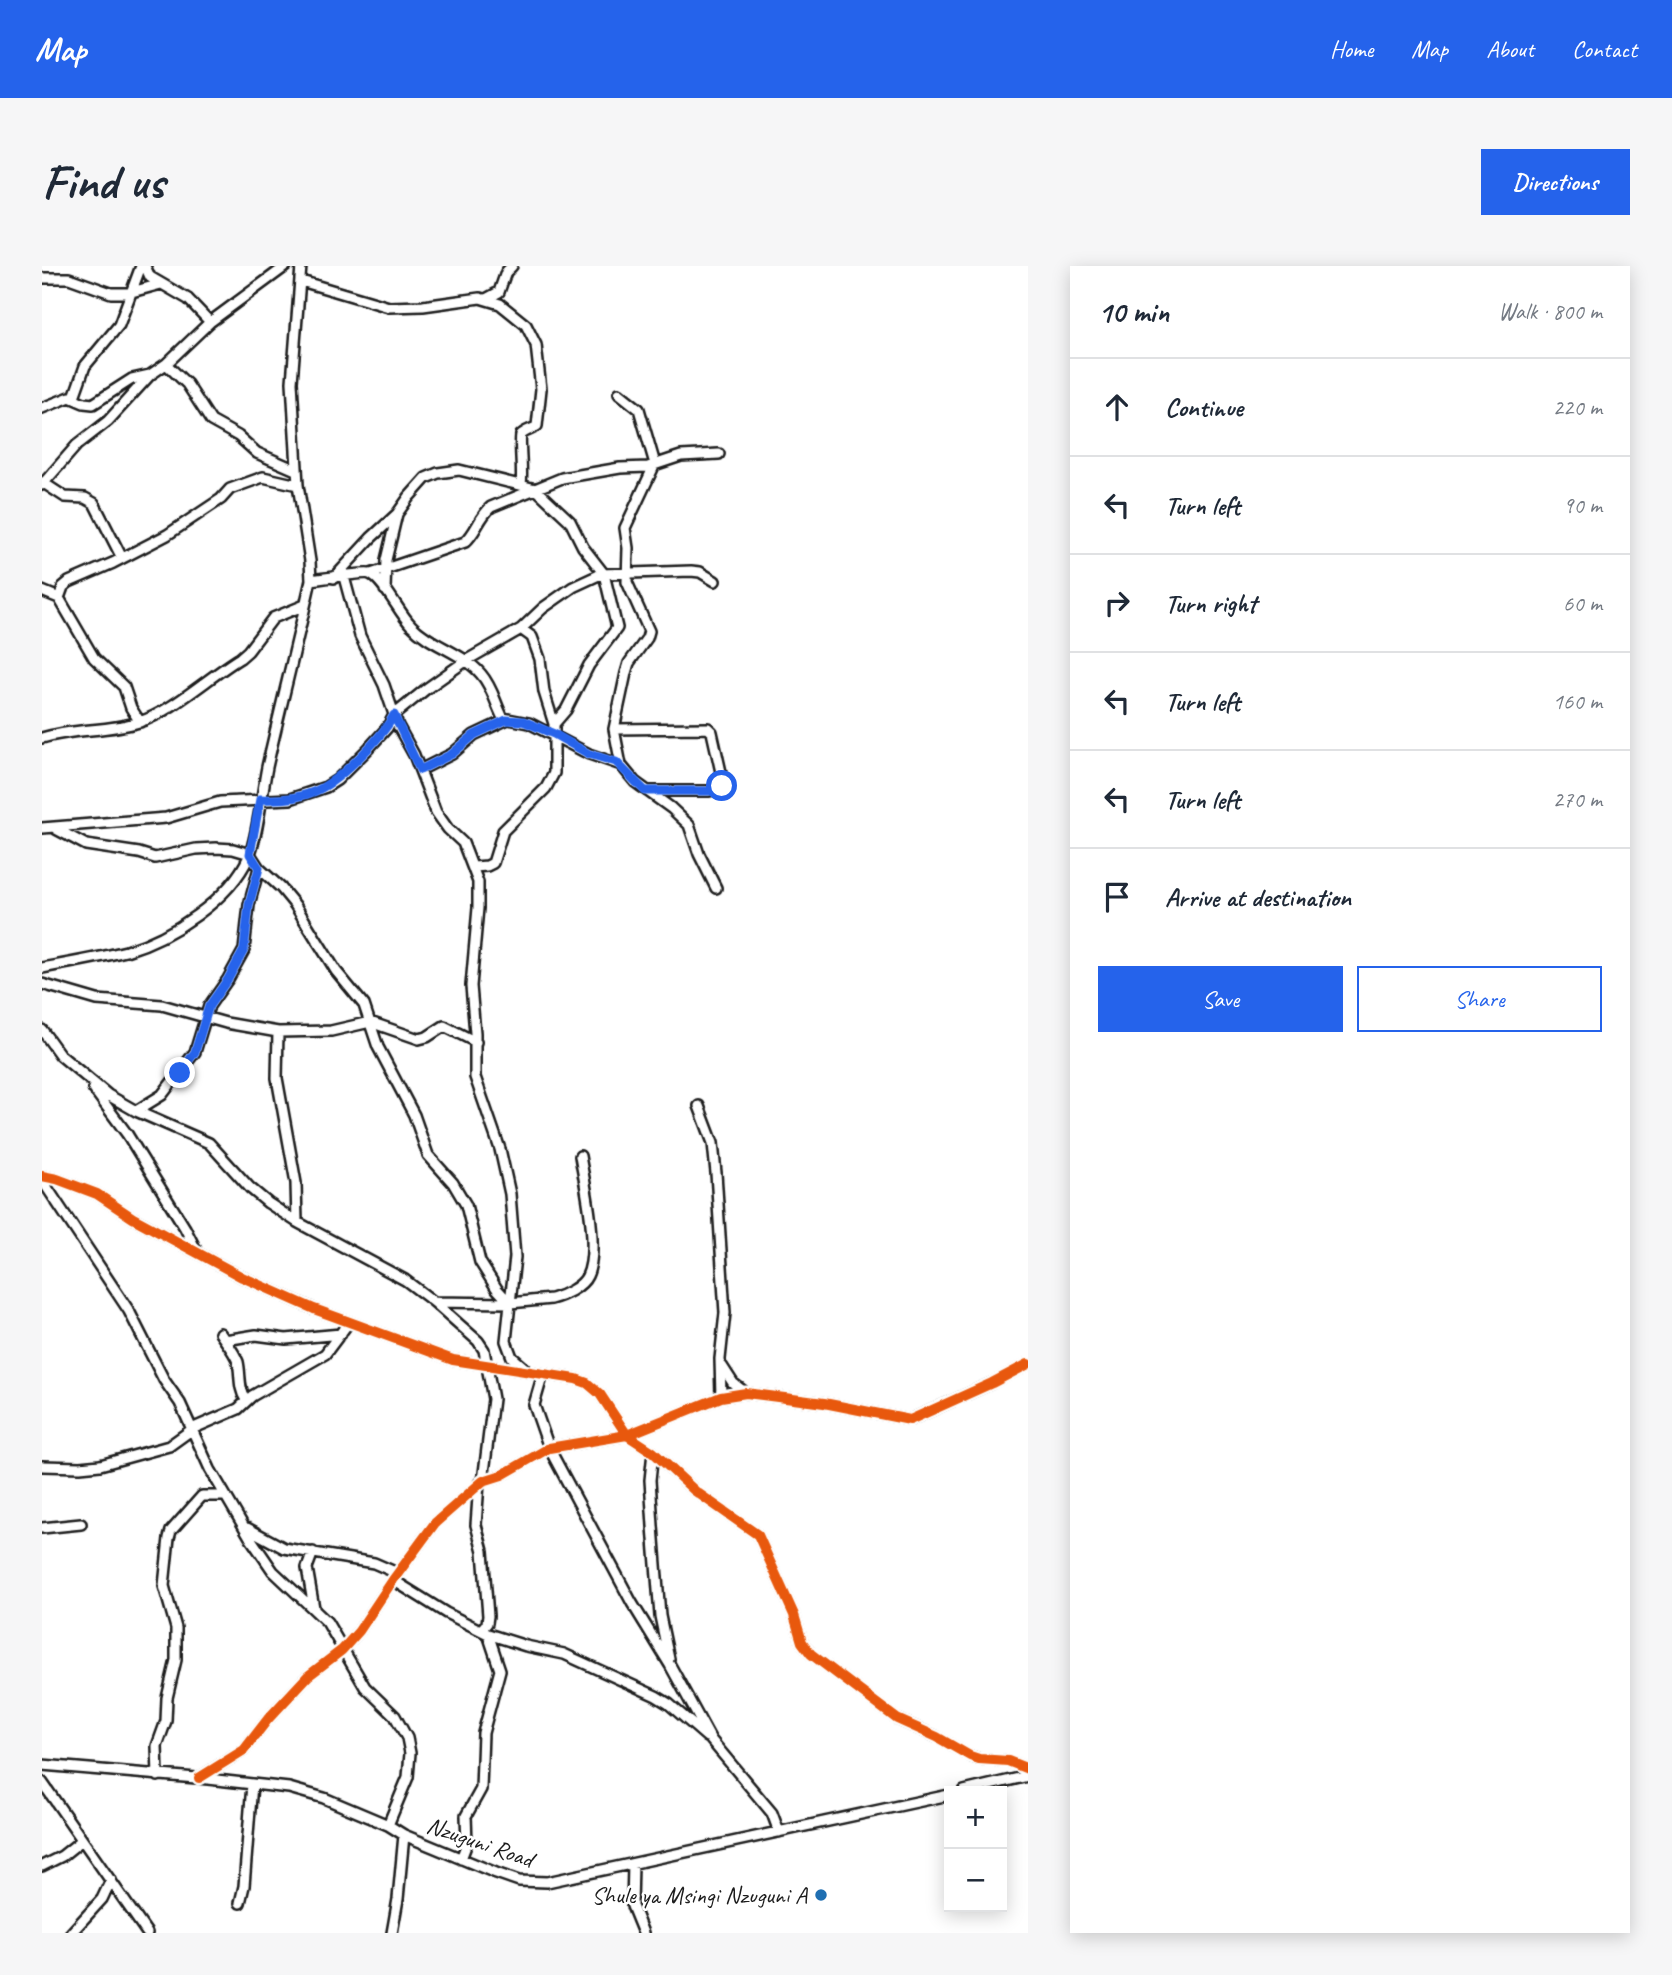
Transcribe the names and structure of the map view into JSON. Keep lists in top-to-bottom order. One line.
{"streets":{"street":["Nzuguni Road"]},"places":["Shule ya Msingi Nzuguni A"],"page":{"header":"Map","nav":["Home","Map","About","Contact"],"buttons":["Directions",["Save","Share"]],"title":"Find us","heading":["10 min","Walk · 800 m"],"list":[["Continue","220 m"],["Turn left","90 m"],["Turn right","60 m"],["Turn left","160 m"],["Turn left","270 m"],"Arrive at destination"],"map_buttons":["+","−"]}}
